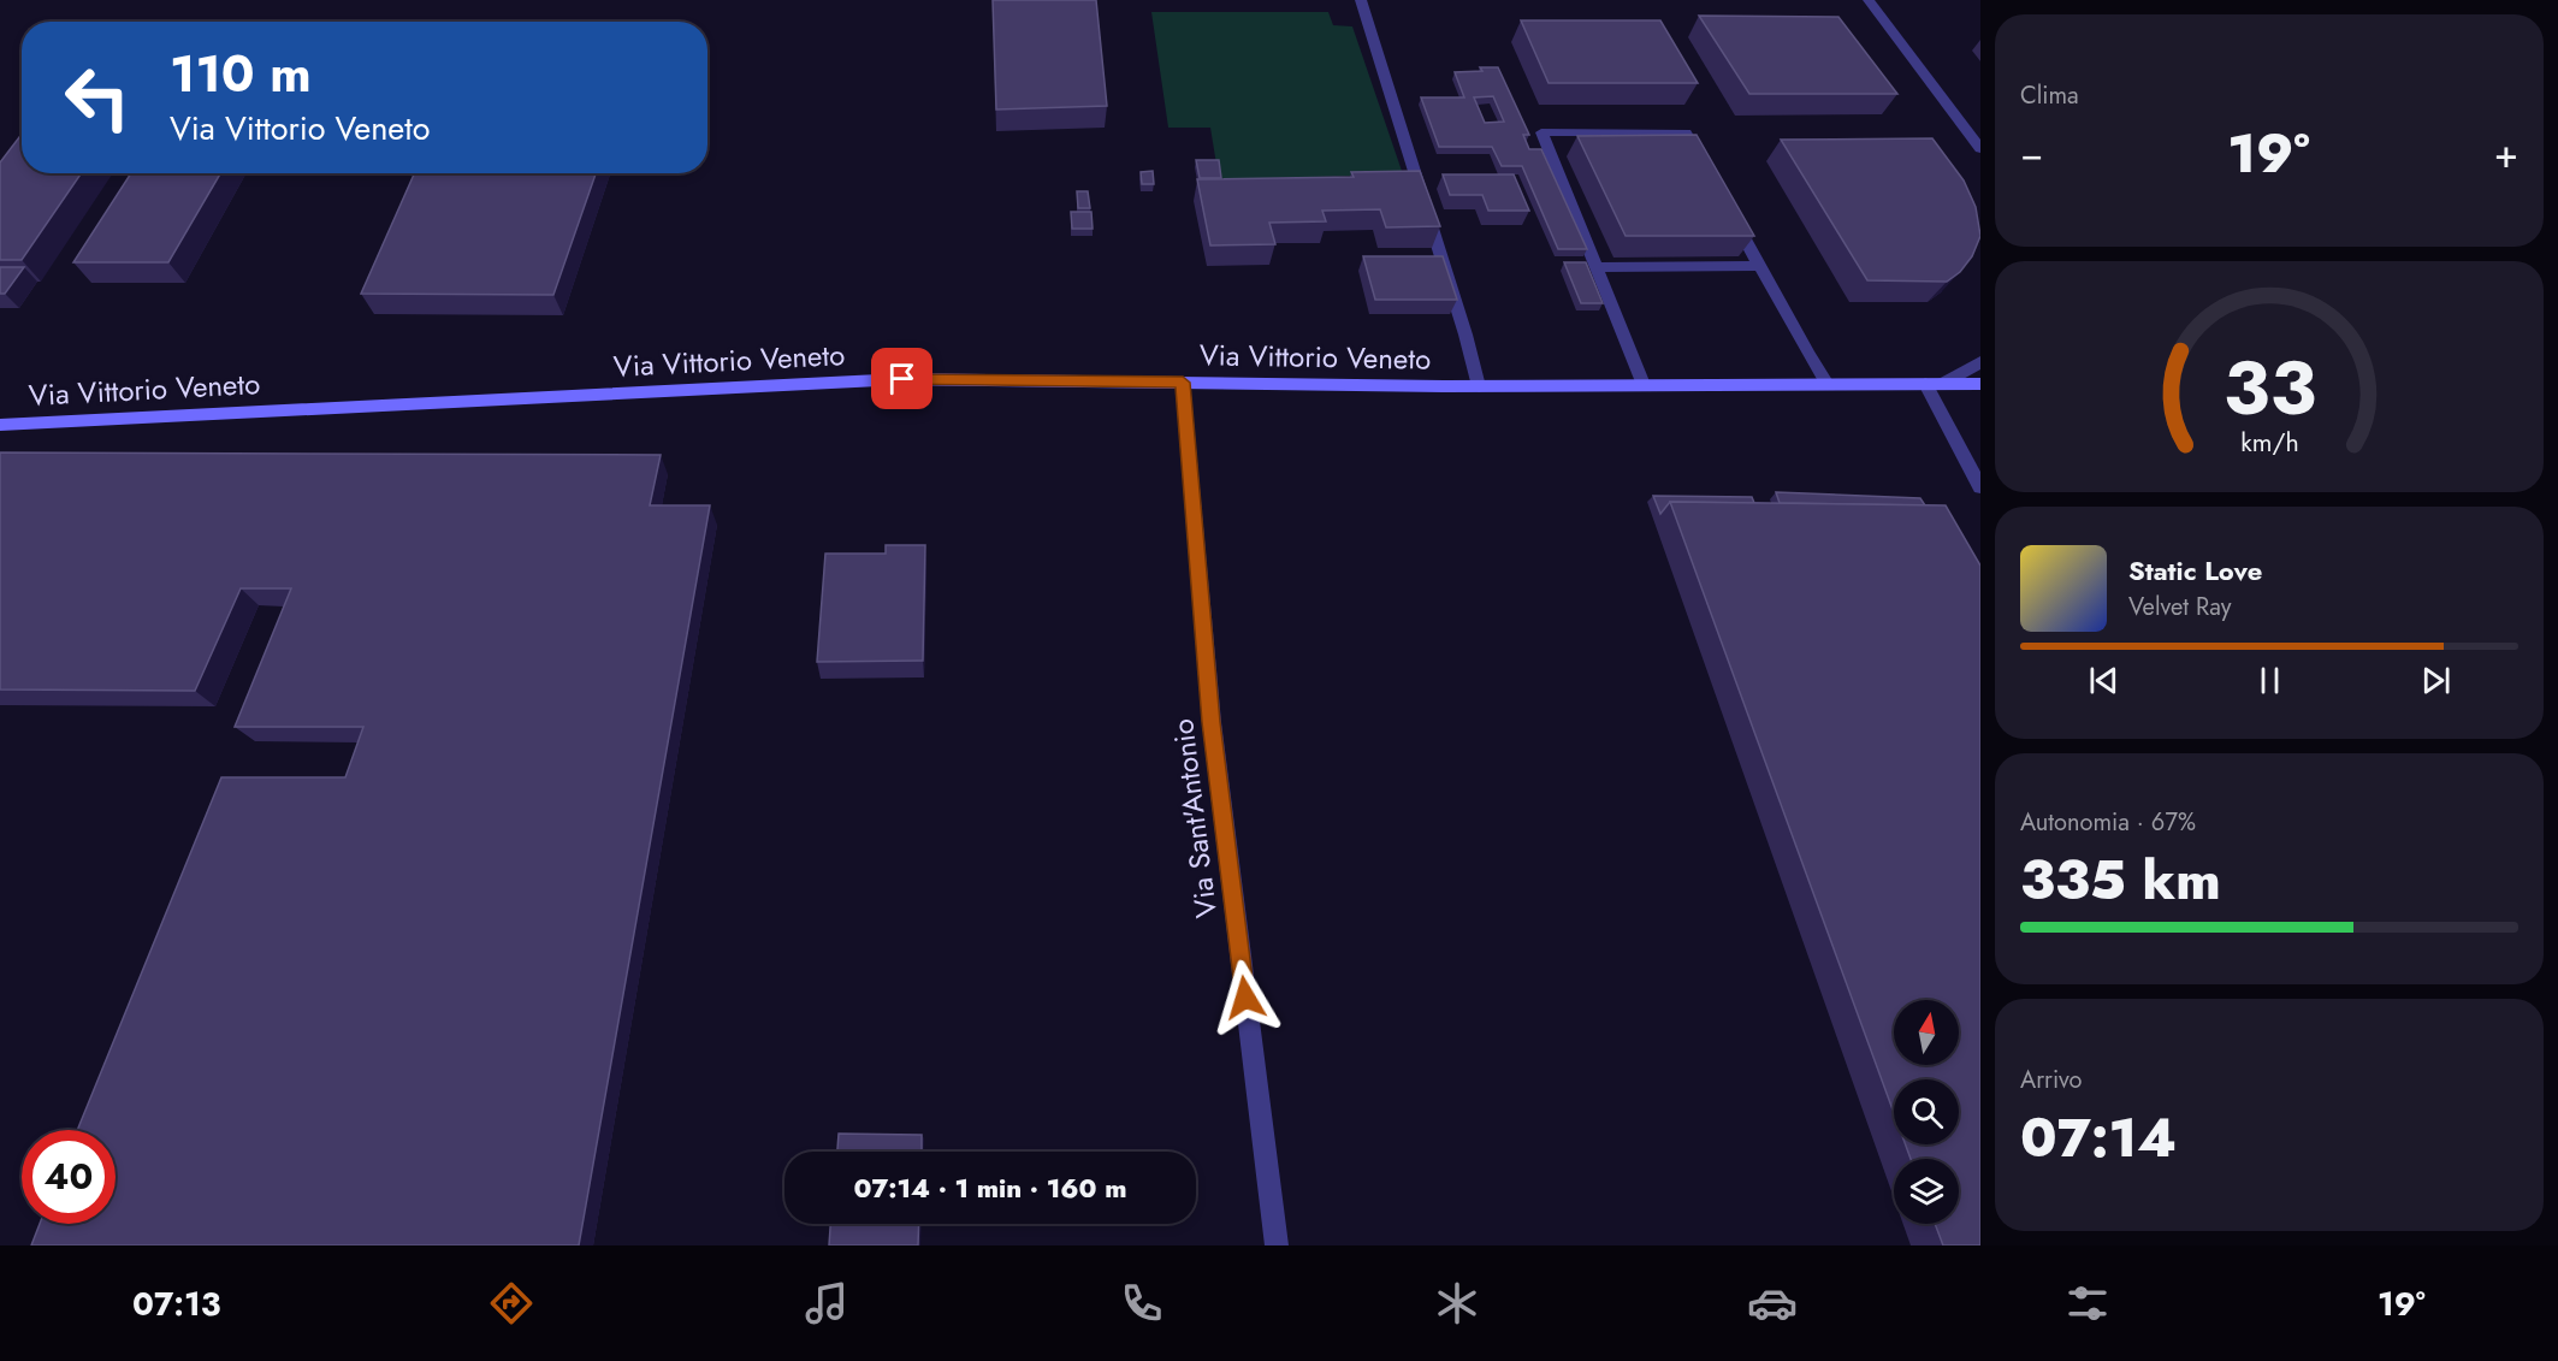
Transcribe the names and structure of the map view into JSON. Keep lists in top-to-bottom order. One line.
{"streets":{"main road":["Via Vittorio Veneto"],"street":["Via Sant'Antonio"]},"crossings":[["Via Vittorio Veneto","Via Sant'Antonio"]],"north":"top","page":{"tile":["Clima",["Autonomia · 67%","335 km"],["Arrivo","07:14"]],"turn":["110 m","Via Vittorio Veneto"],"heat":["−","19°","+"],"song":["Static Love","Velvet Ray"],"limit":"40","trip":"07:14 · 1 min · 160 m","tabs":["07:13","19°"],"gauge":["33","km/h"]}}
